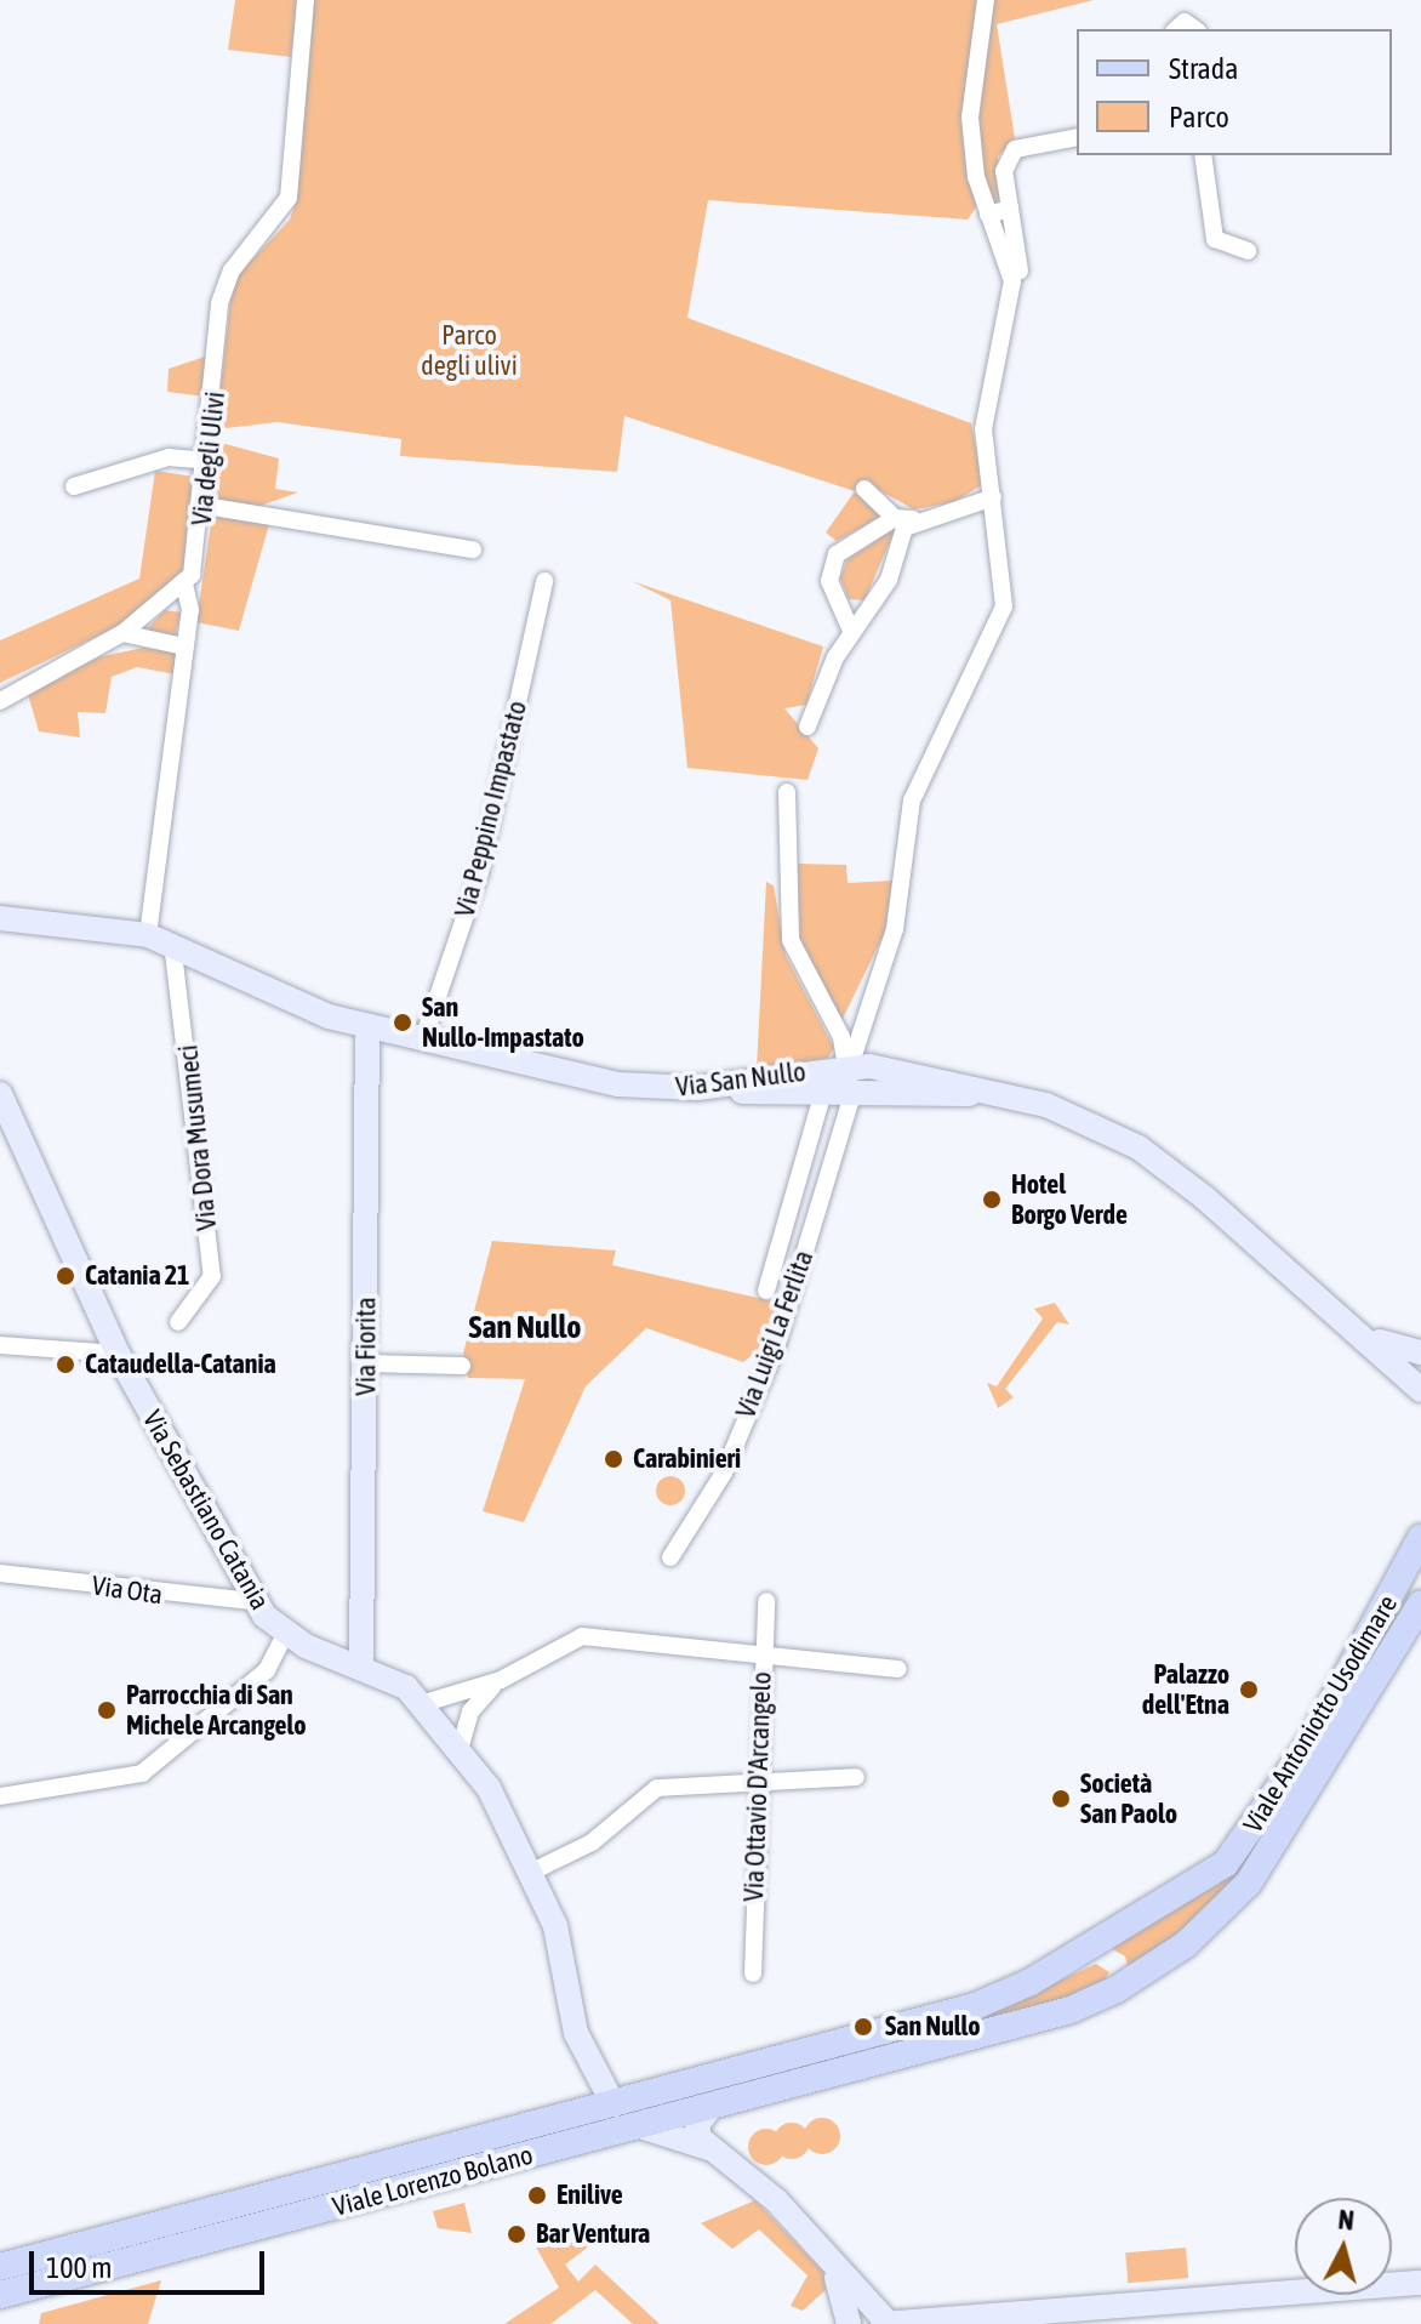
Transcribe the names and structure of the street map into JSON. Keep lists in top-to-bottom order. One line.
{"streets":{"main road":["Via San Nullo","Via Fiorita","Via Sebastiano Catania","Viale Antoniotto Usodimare","Viale Lorenzo Bolano"],"street":["Via degli Ulivi","Via Peppino Impastato","Via Dora Musumeci","Via Luigi La Ferlita","Via Ota","Via Ottavio D'Arcangelo"]},"crossings":[["Via degli Ulivi","Via San Nullo"],["Via Peppino Impastato","Via San Nullo"],["Via San Nullo","Via Dora Musumeci"],["Via San Nullo","Via Luigi La Ferlita"],["Via San Nullo","Via Fiorita"],["Via Fiorita","Via Sebastiano Catania"],["Via Sebastiano Catania","Via Ota"],["Via Sebastiano Catania","Viale Antoniotto Usodimare"],["Via Sebastiano Catania","Viale Lorenzo Bolano"],["Viale Antoniotto Usodimare","Viale Lorenzo Bolano"]],"districts":["San Nullo"],"parks":["Parco degli ulivi"],"places":["San Nullo-Impastato","Hotel Borgo Verde","Catania 21","Cataudella-Catania","Carabinieri","Palazzo dell'Etna","Parrocchia di San Michele Arcangelo","Società San Paolo","San Nullo","Enilive","Bar Ventura"],"legend":["Strada","Parco"],"scale_bar":"100 m","north":"top"}
